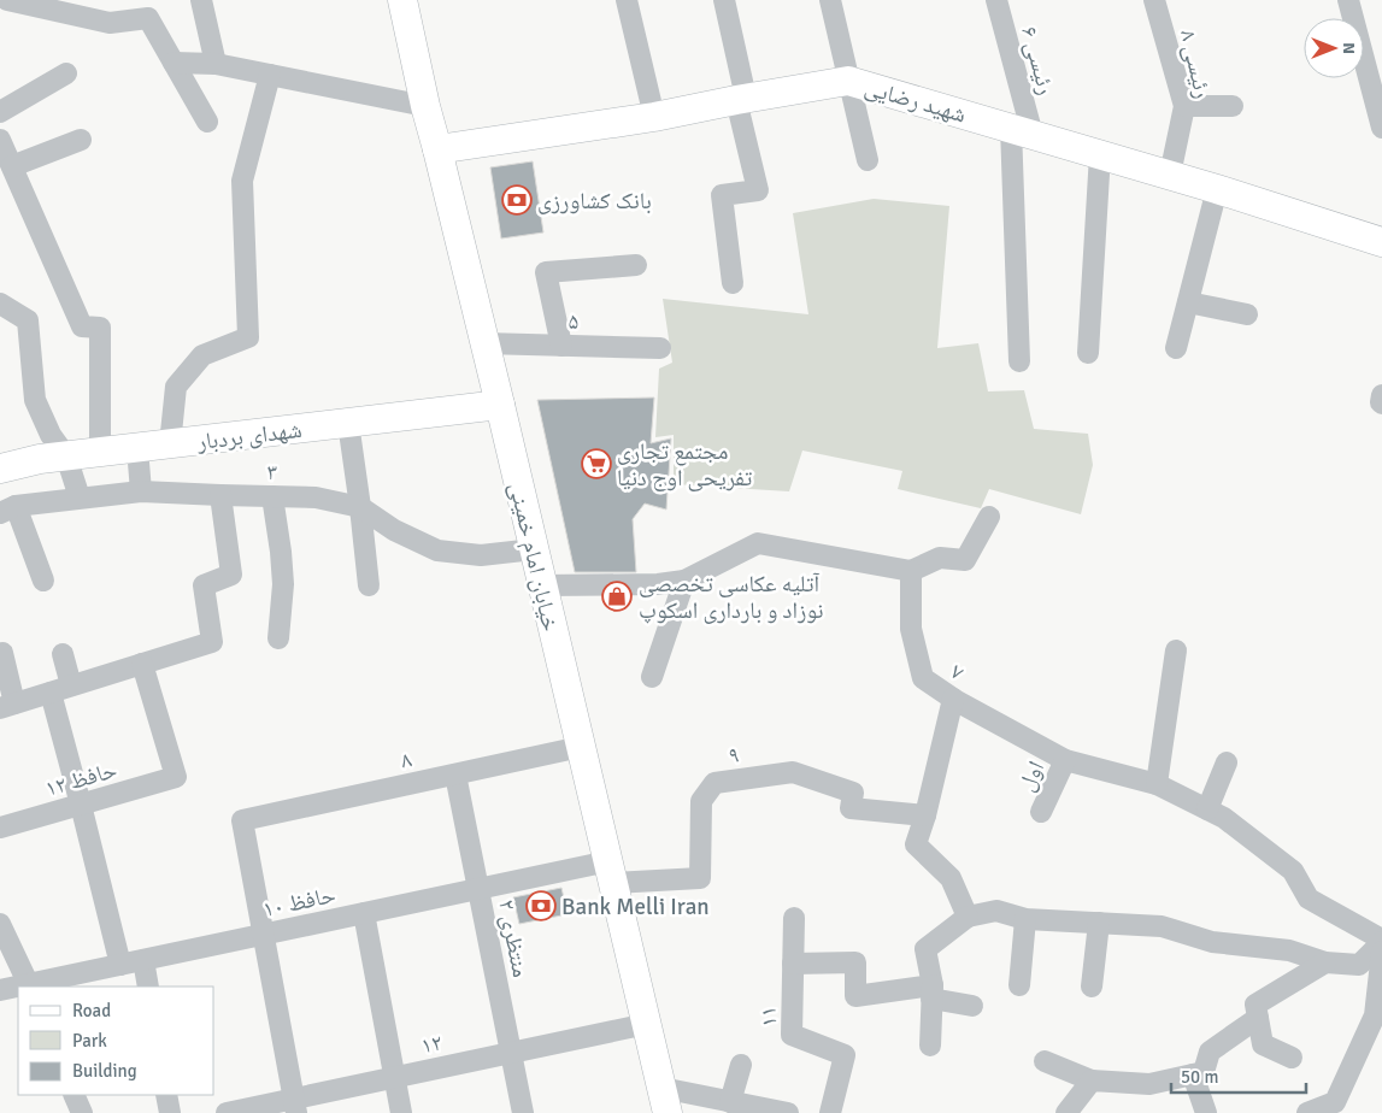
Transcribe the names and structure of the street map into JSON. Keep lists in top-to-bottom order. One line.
{"streets":{"street":["رئیسی ۶","رئیسی ۸","شهید رضایی","۵","شهدای بردبار","۳","خیابان امام خمینی","۷","۹","۸","اول","حافظ ۱۲","حافظ ۱۰","منتظری ۲","۱۱","۱۲"]},"crossings":[["رئیسی ۶","شهید رضایی"],["رئیسی ۸","شهید رضایی"],["شهید رضایی","خیابان امام خمینی"],["۵","خیابان امام خمینی"],["شهدای بردبار","خیابان امام خمینی"],["۳","خیابان امام خمینی"],["خیابان امام خمینی","۹"],["خیابان امام خمینی","۸"],["خیابان امام خمینی","حافظ ۱۰"],["خیابان امام خمینی","۱۲"],["۷","اول"],["۹","حافظ ۱۰"],["۸","حافظ ۱۰"],["۸","منتظری ۲"],["حافظ ۱۰","منتظری ۲"],["منتظری ۲","۱۲"]],"places":{"bank":["بانک کشاورزی","Bank Melli Iran"],"supermarket":["مجتمع تجاری تفریحی اوج دنیا"],"shop":["آتلیه عکاسی تخصصی نوزاد و بارداری اسکوپ"]},"legend":["Road","Park","Building"],"scale_bar":"50 m","north":"right"}
